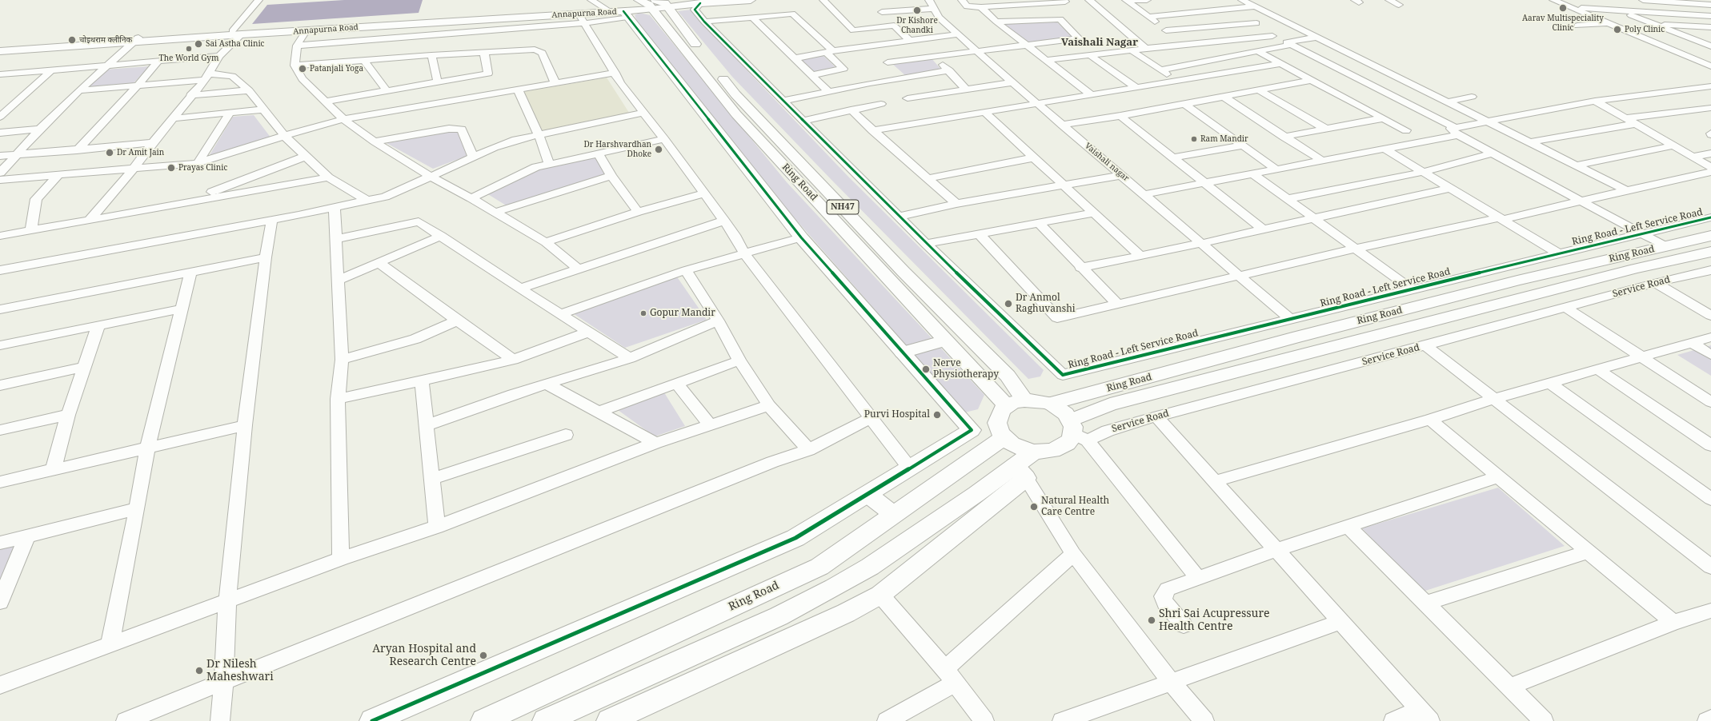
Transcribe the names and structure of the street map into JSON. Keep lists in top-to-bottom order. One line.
{"streets":{"main road":["Annapurna Road","Ring Road","NH47"],"street":["Vaishali nagar","Ring Road - Left Service Road","Service Road"]},"crossings":[["Annapurna Road","Ring Road"],["Vaishali nagar","Ring Road - Left Service Road"],["Ring Road","Service Road"]],"districts":["Vaishali Nagar"],"places":["Aarav Multispeciality Clinic","Dr Kishore Chandki","Poly Clinic","चोइथराम क्लीनिक","Sai Astha Clinic","The World Gym","Patanjali Yoga","Ram Mandir","Dr Harshvardhan Dhoke","Dr Amit Jain","Prayas Clinic","Dr Anmol Raghuvanshi","Gopur Mandir","Nerve Physiotherapy","Purvi Hospital","Natural Health Care Centre","Shri Sai Acupressure Health Centre","Aryan Hospital and Research Centre","Dr Nilesh Maheshwari"]}
